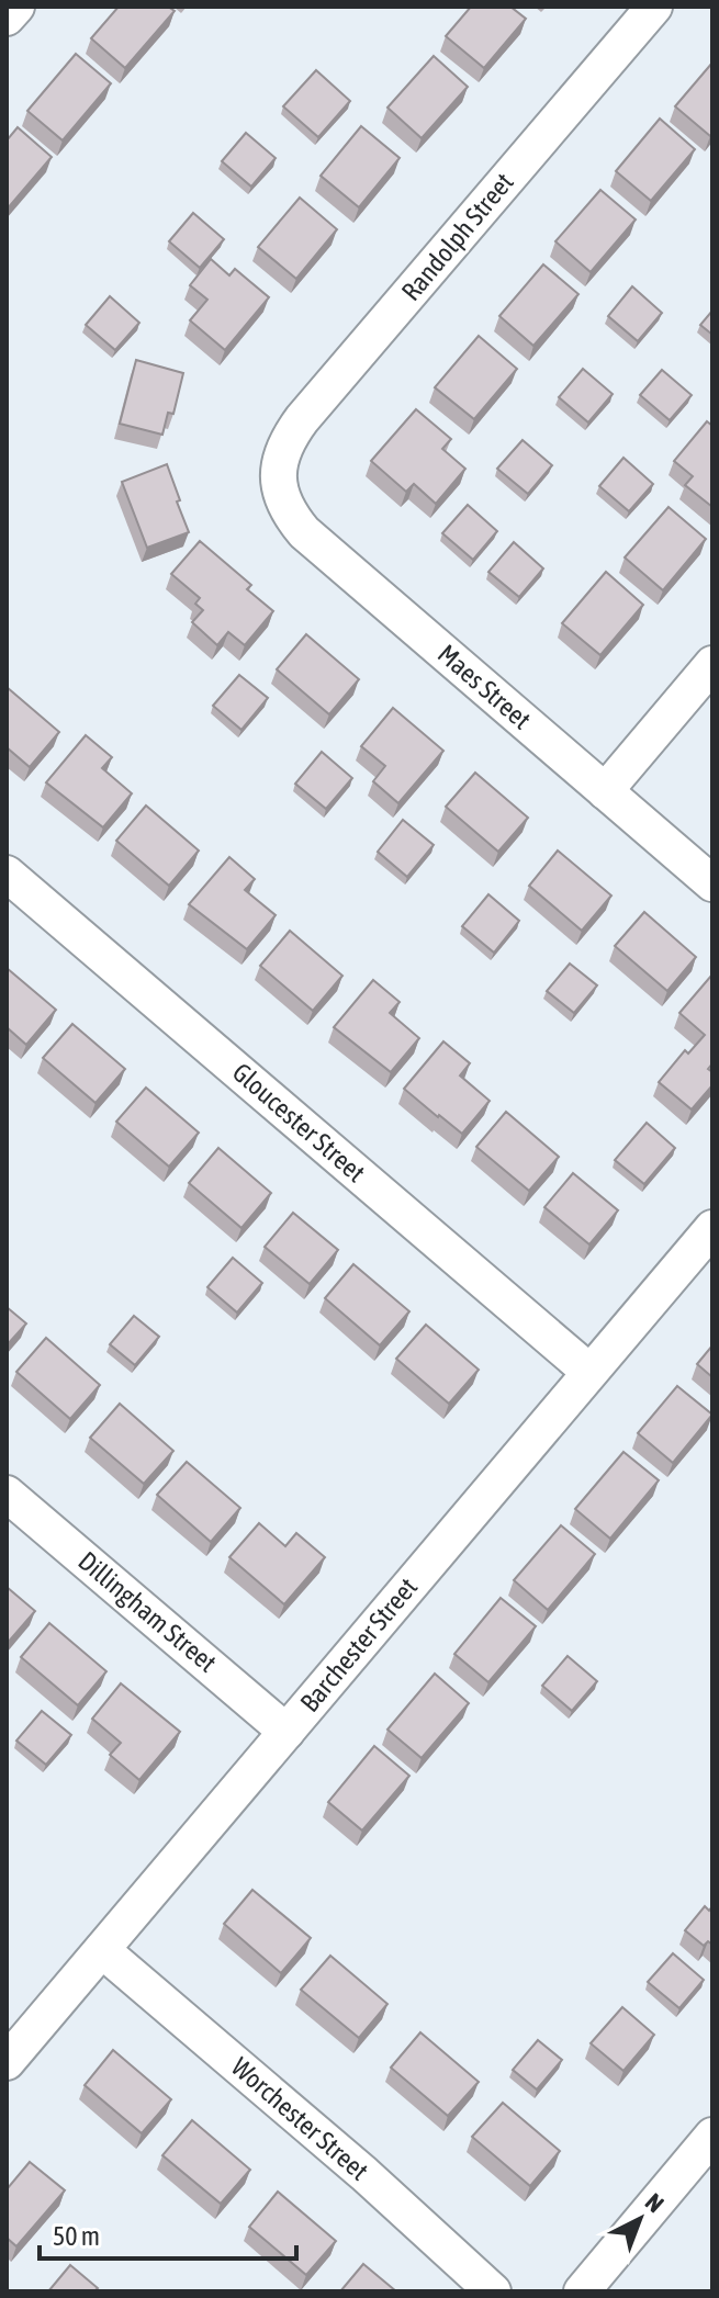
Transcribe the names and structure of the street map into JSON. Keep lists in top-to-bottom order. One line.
{"streets":{"street":["Randolph Street","Maes Street","Gloucester Street","Dillingham Street","Barchester Street","Worchester Street"]},"crossings":[["Randolph Street","Maes Street"],["Gloucester Street","Barchester Street"],["Dillingham Street","Barchester Street"],["Barchester Street","Worchester Street"]],"scale_bar":"50 m","north":"top right"}
